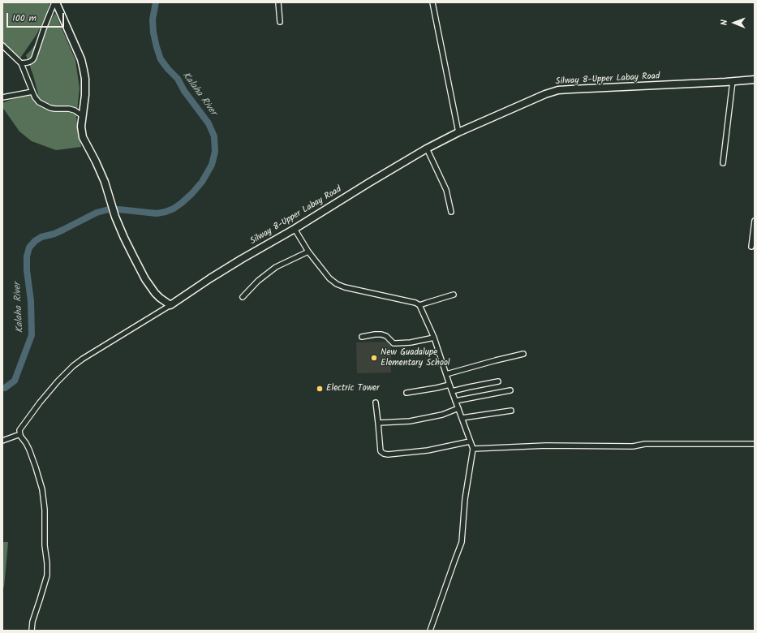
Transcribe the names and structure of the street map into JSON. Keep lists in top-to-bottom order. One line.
{"streets":{"main road":["Silway 8-Upper Labay Road"]},"water":["Kalaha River"],"places":["New Guadalupe Elementary School","Electric Tower"],"scale_bar":"100 m","north":"left"}
